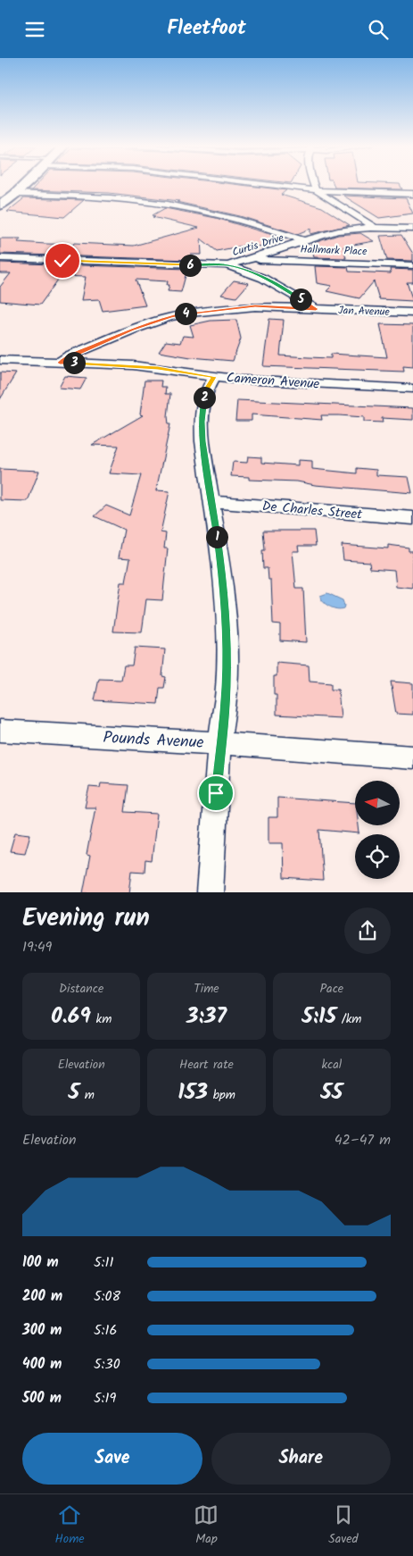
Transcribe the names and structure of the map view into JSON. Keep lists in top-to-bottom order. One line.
{"streets":{"street":["Curtis Drive","Hallmark Place","Jan Avenue","Cameron Avenue","De Charles Street","Pounds Avenue"]},"crossings":[["Curtis Drive","Hallmark Place"],["Curtis Drive","Jan Avenue"],["Jan Avenue","Cameron Avenue"]],"north":"left","page":{"header":"Fleetfoot","pins":["6","5","4","3","2","1"],"heading":["Evening run","19:49"],"stats":[["Distance","0.69 km"],["Time","3:37"],["Pace","5:15 /km"],["Elevation","5 m"],["Heart rate","153 bpm"],["kcal","55"]],"chart":["Elevation","42–47 m"],"list":[{"name":"100 m","note":"5:11"},{"name":"200 m","note":"5:08"},{"name":"300 m","note":"5:16"},{"name":"400 m","note":"5:30"},{"name":"500 m","note":"5:19"}],"buttons":["Save","Share"],"tabs":["Home","Map","Saved"]}}
